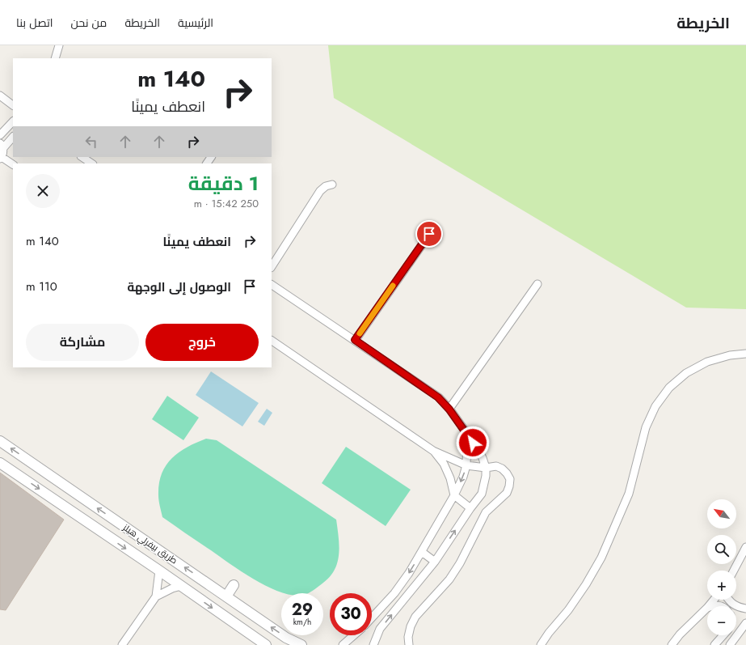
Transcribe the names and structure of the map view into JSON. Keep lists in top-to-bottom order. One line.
{"streets":{"street":["طريق بيفرلي هيلز"]},"north":"top left","page":{"header":"الخريطة","nav":["الرئيسية","الخريطة","من نحن","اتصل بنا"],"turn":["140 m","انعطف يمينًا"],"heading":["1 دقيقة","250 m · 15:42"],"list":[{"name":"انعطف يمينًا","value":"140 m"},{"name":"الوصول إلى الوجهة","value":"110 m"}],"buttons":["خروج","مشاركة"],"map_buttons":["+","−"],"speed":"29 km/h","limit":"30"}}
